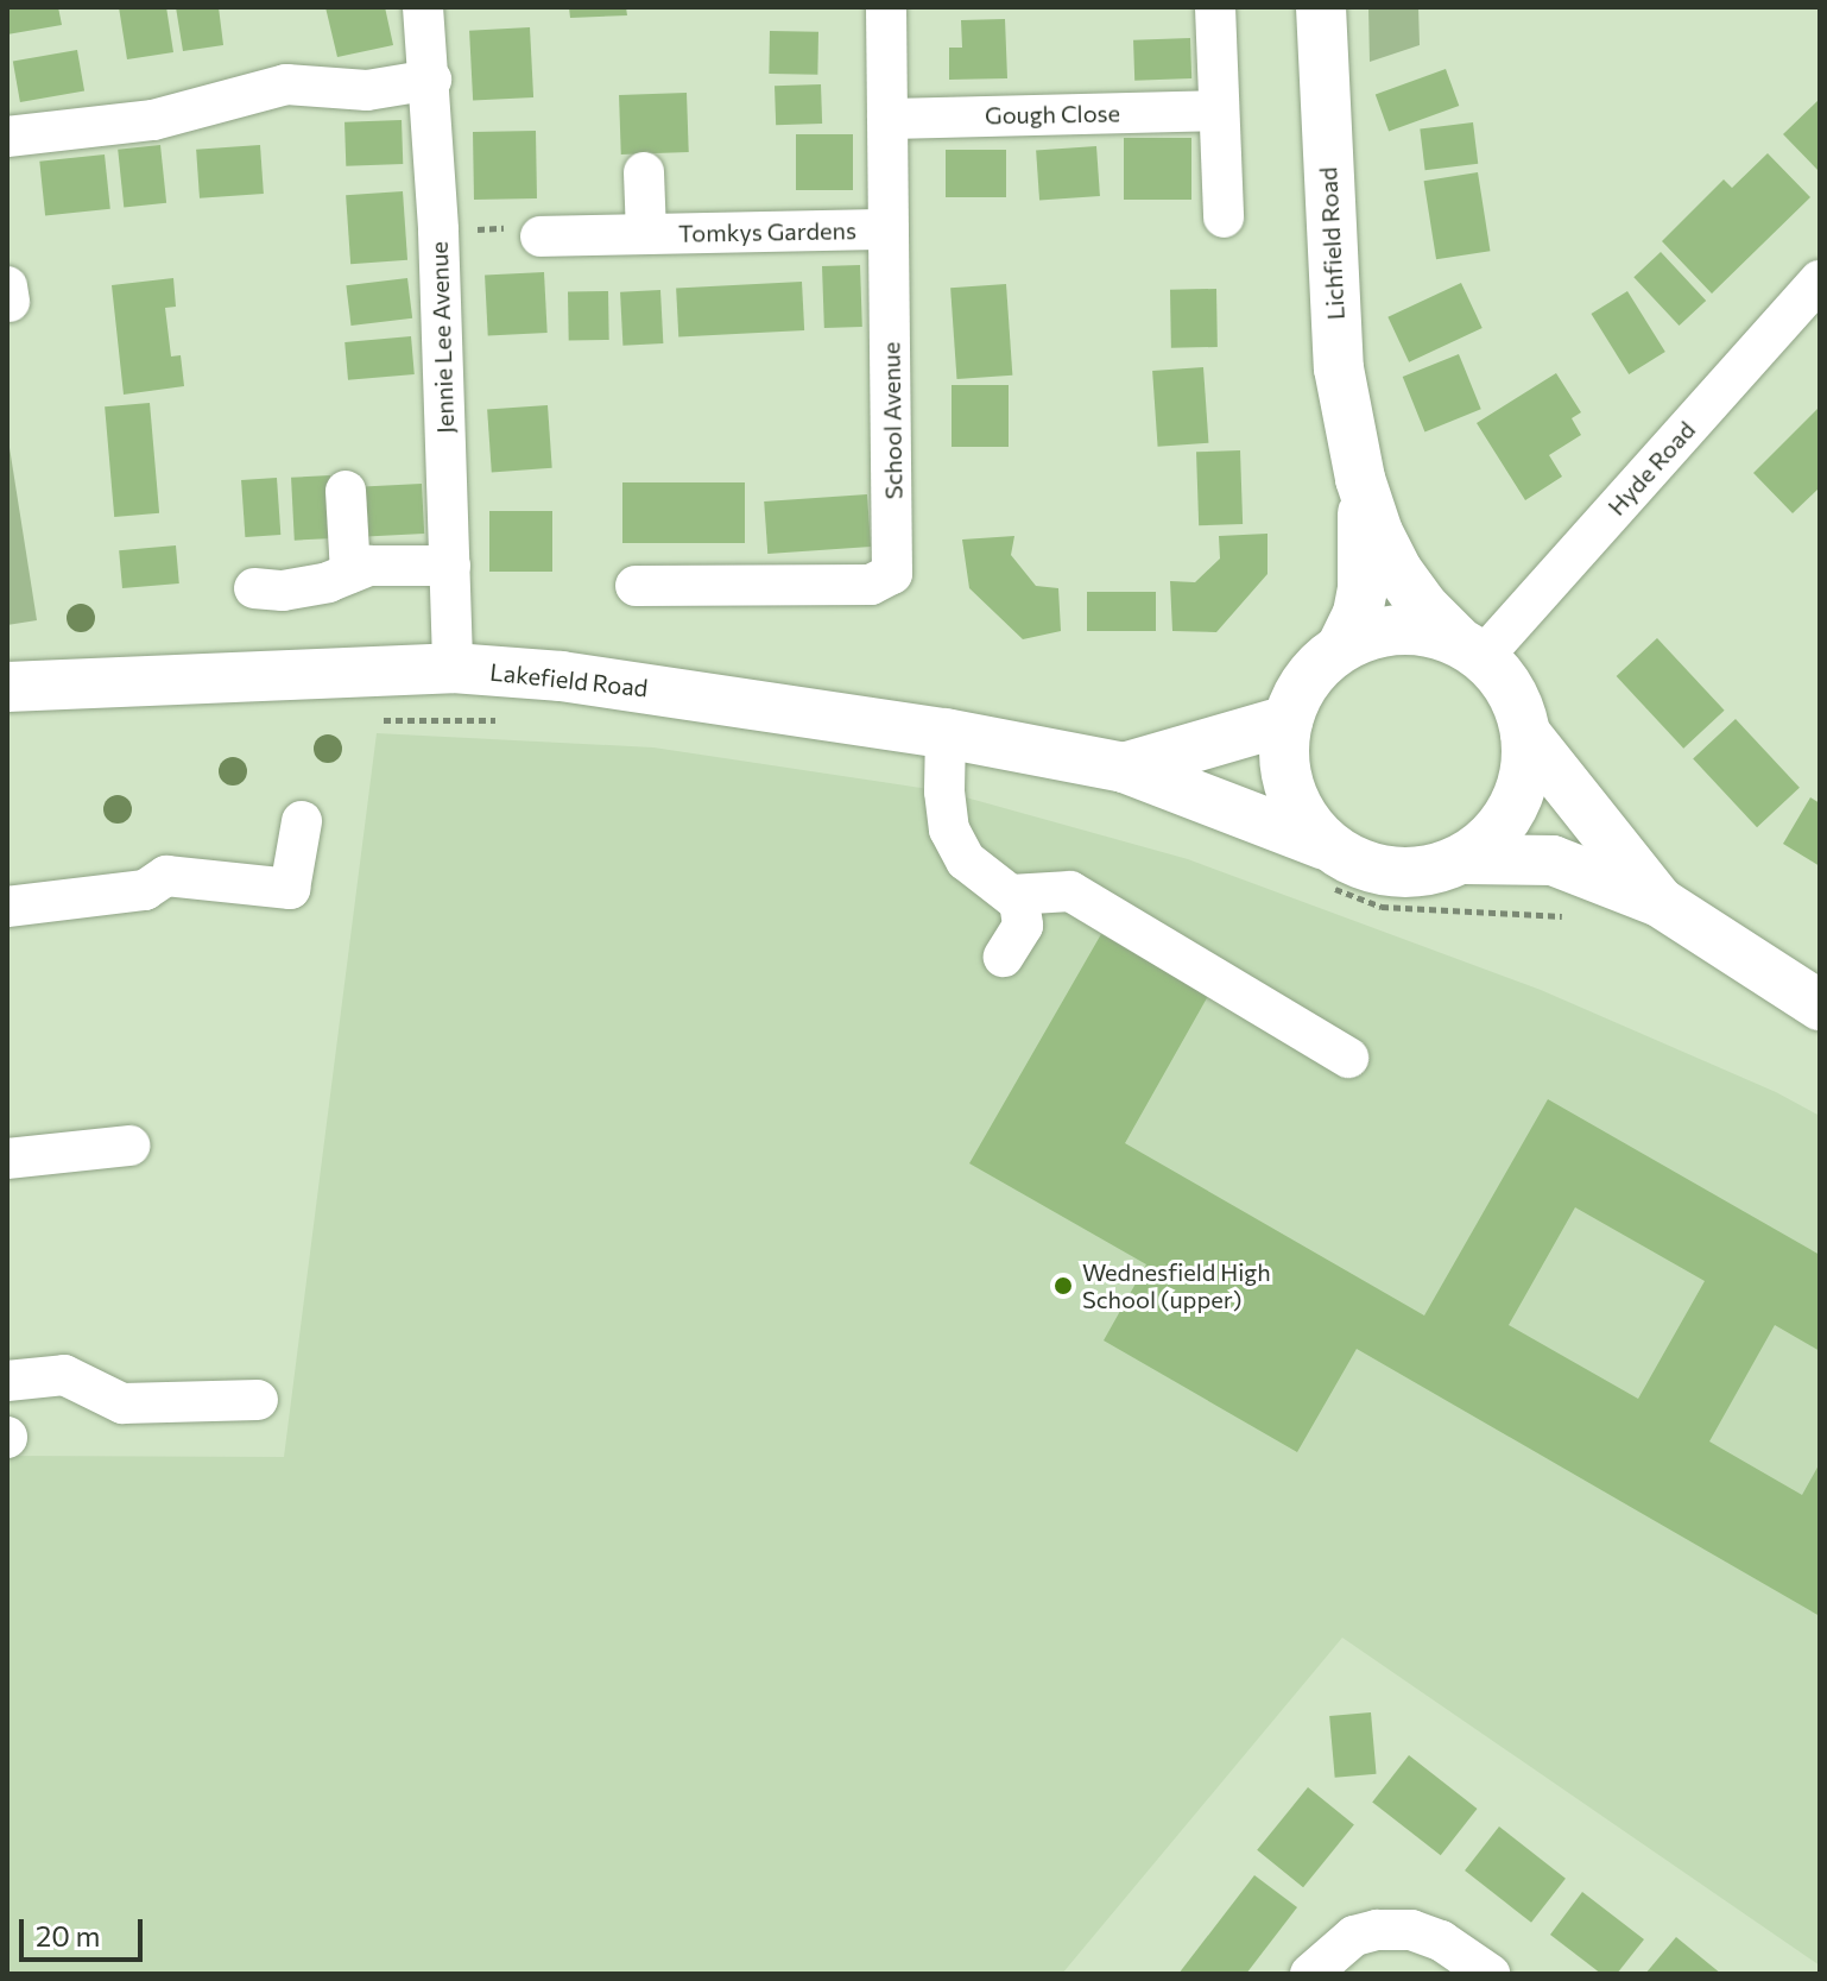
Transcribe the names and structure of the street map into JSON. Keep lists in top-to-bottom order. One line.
{"streets":{"main road":["Lichfield Road","Lakefield Road"],"street":["Gough Close","Tomkys Gardens","Jennie Lee Avenue","School Avenue","Hyde Road"]},"crossings":[["Gough Close","School Avenue"],["Tomkys Gardens","School Avenue"],["Lichfield Road","Hyde Road"],["Lichfield Road","Lakefield Road"],["Jennie Lee Avenue","Lakefield Road"],["Hyde Road","Lakefield Road"]],"places":["Wednesfield High School (upper)"],"scale_bar":"20 m"}
